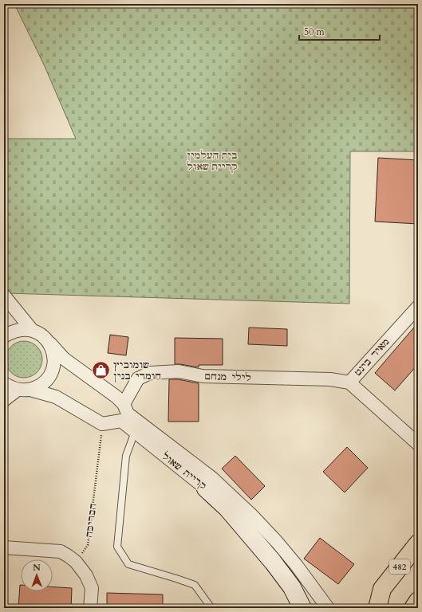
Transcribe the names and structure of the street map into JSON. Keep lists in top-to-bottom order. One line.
{"streets":{"main road":["482"],"street":["מאיר בינט","לילי מנחם","קריית שאול"],"path":["הבריכה"]},"crossings":[["מאיר בינט","לילי מנחם"],["לילי מנחם","קריית שאול"]],"parks":["בית העלמין קריית שאול"],"places":{"shop":["שומוביץ חומרי בנין"]},"scale_bar":"50 m","north":"top"}
